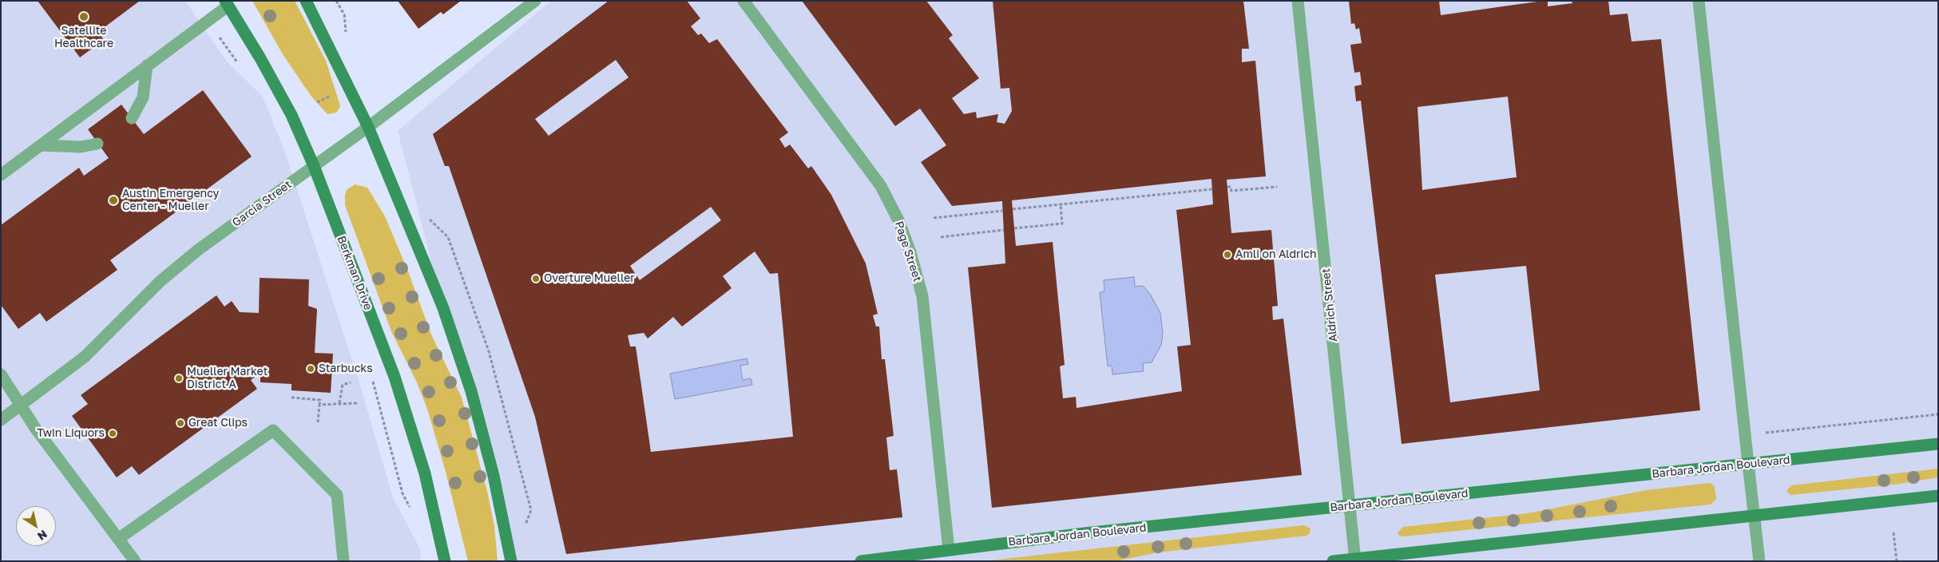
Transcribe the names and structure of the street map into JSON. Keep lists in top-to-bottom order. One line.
{"streets":{"street":["Garcia Street","Page Street","Berkman Drive","Aldrich Street","Barbara Jordan Boulevard"]},"crossings":[["Garcia Street","Berkman Drive"],["Page Street","Barbara Jordan Boulevard"],["Aldrich Street","Barbara Jordan Boulevard"]],"places":["Satellite Healthcare","Austin Emergency Center - Mueller","Amli on Aldrich","Overture Mueller","Starbucks","Mueller Market District A","Great Clips","Twin Liquors"],"north":"bottom right"}
